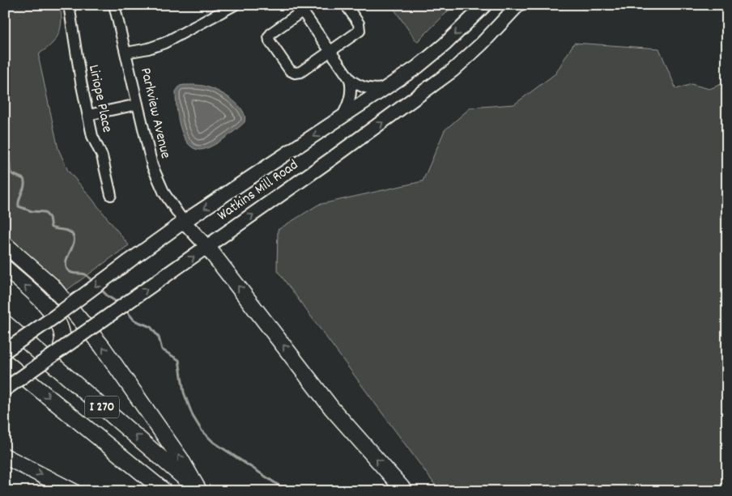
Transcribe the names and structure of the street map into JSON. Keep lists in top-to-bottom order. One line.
{"streets":{"highway":["I 270"],"main road":["Watkins Mill Road"],"street":["Liriope Place","Parkview Avenue"]},"crossings":[["Parkview Avenue","Watkins Mill Road"]]}
